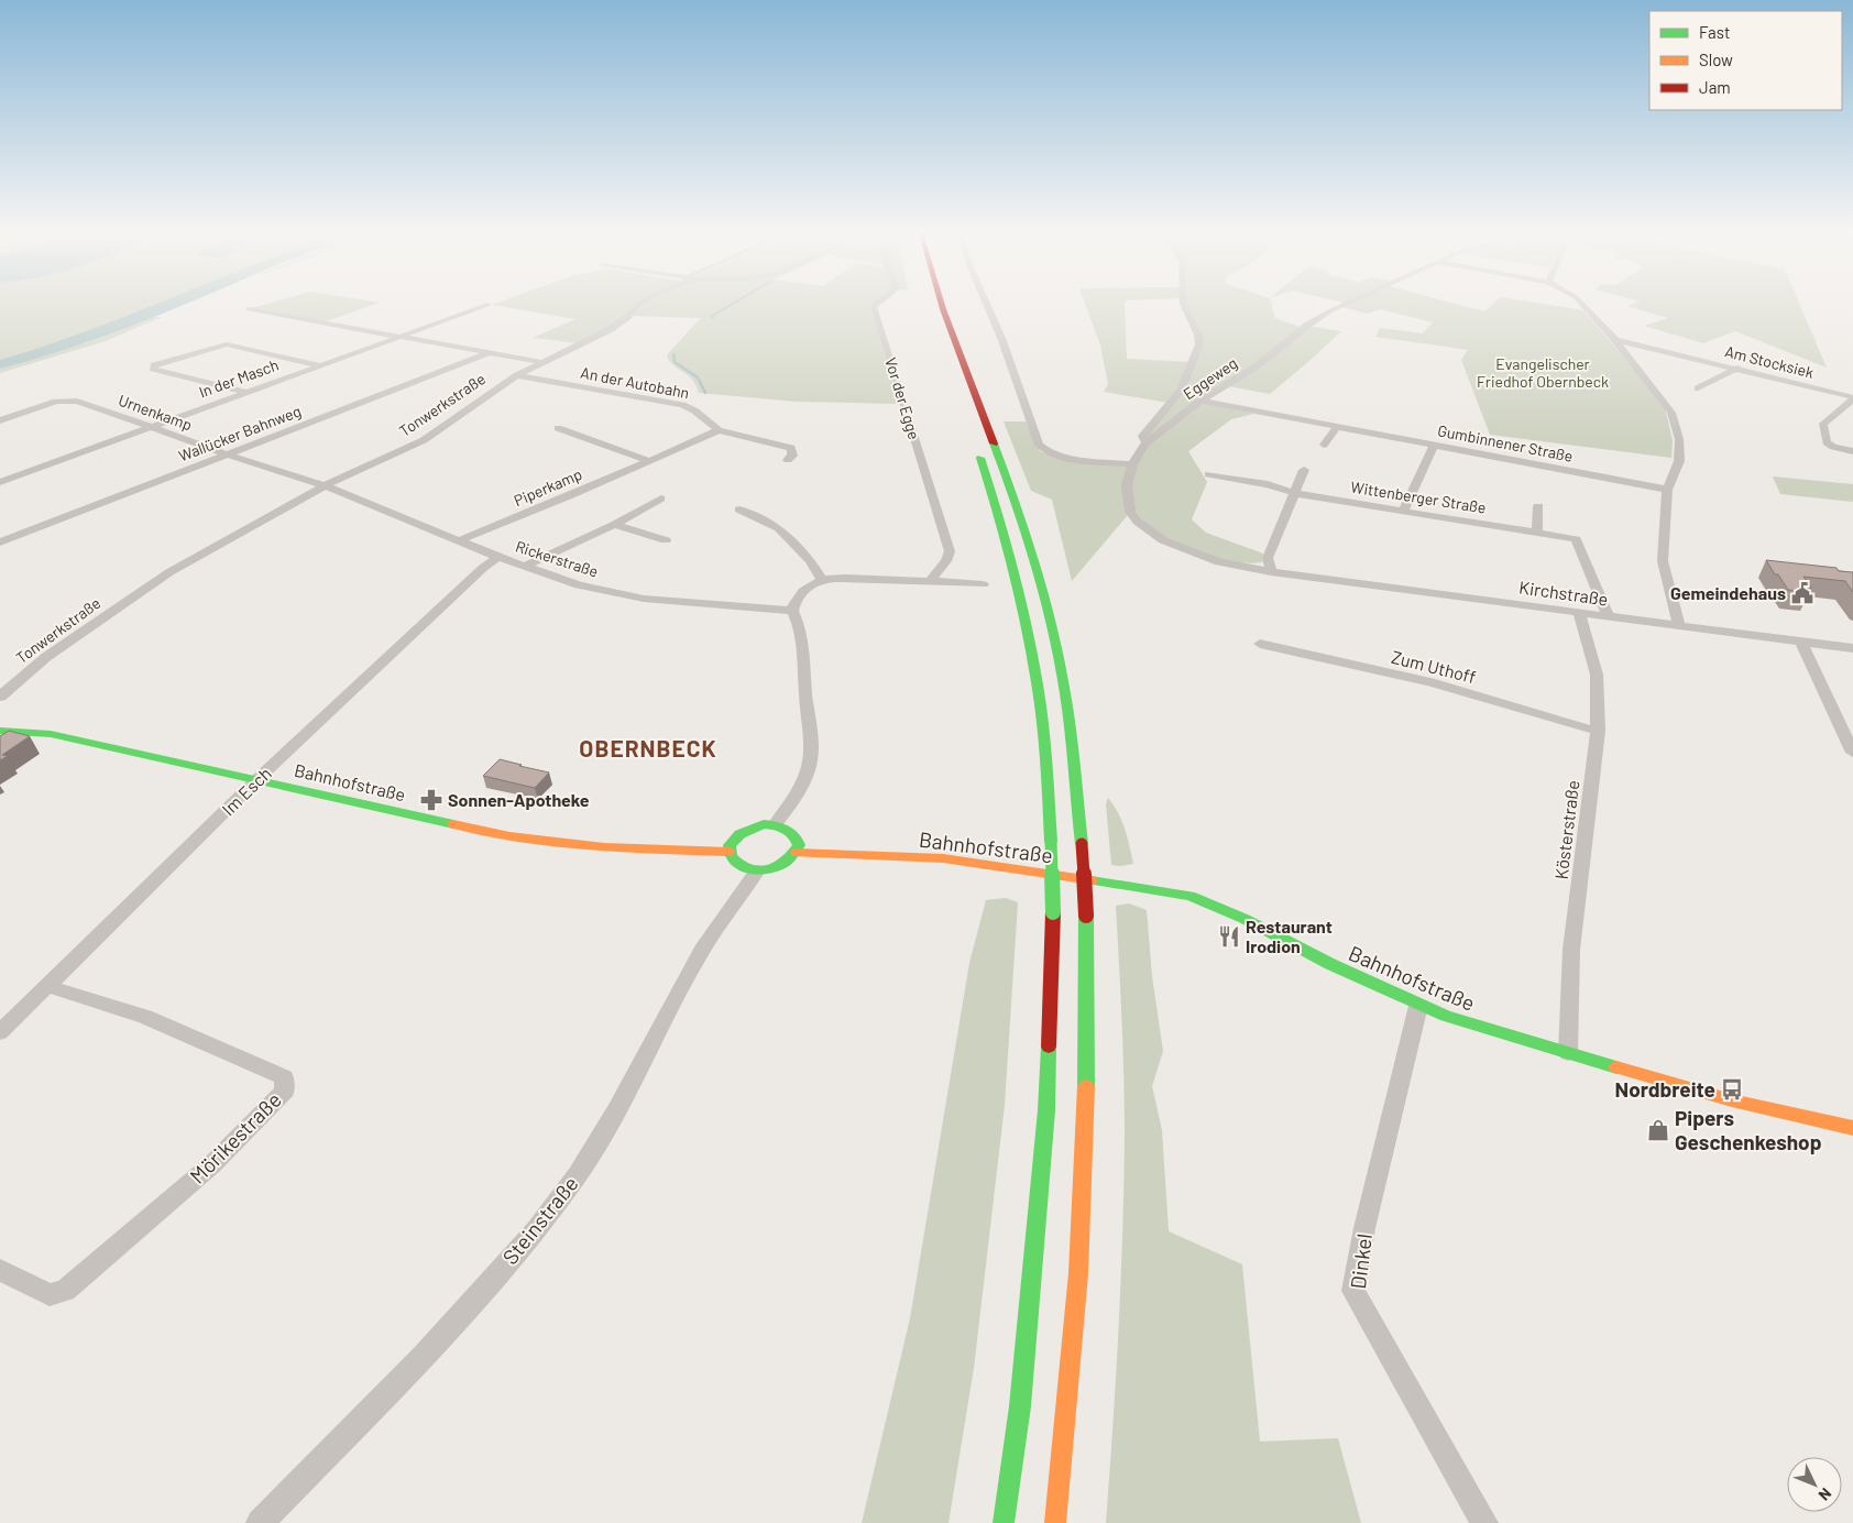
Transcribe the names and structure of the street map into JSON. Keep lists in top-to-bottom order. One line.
{"streets":{"main road":["Bahnhofstraße"],"street":["Am Stocksiek","In der Masch","Eggeweg","An der Autobahn","Vor der Egge","Tonwerkstraße","Urnenkamp","Wallücker Bahnweg","Gumbinnener Straße","Piperkamp","Wittenberger Straße","Rickerstraße","Kirchstraße","Zum Uthoff","Im Esch","Kösterstraße","Mörikestraße","Steinstraße","Dinkel"]},"crossings":[["In der Masch","Urnenkamp"],["Eggeweg","Gumbinnener Straße"],["Eggeweg","Kirchstraße"],["An der Autobahn","Tonwerkstraße"],["An der Autobahn","Piperkamp"],["Tonwerkstraße","Urnenkamp"],["Tonwerkstraße","Rickerstraße"],["Urnenkamp","Wallücker Bahnweg"],["Urnenkamp","Rickerstraße"],["Piperkamp","Rickerstraße"],["Wittenberger Straße","Kirchstraße"],["Rickerstraße","Im Esch"],["Kirchstraße","Kösterstraße"],["Zum Uthoff","Kösterstraße"],["Bahnhofstraße","Im Esch"],["Bahnhofstraße","Kösterstraße"],["Bahnhofstraße","Steinstraße"],["Bahnhofstraße","Dinkel"],["Im Esch","Mörikestraße"]],"districts":["OBERNBECK"],"parks":["Evangelischer Friedhof Obernbeck"],"places":{"public building":["Gemeindehaus"],"pharmacy":["Sonnen-Apotheke"],"restaurant":["Restaurant Irodion"],"bus stop":["Nordbreite"],"shop":["Pipers Geschenkeshop"]},"legend":["Fast","Slow","Jam"],"north":"bottom right"}
